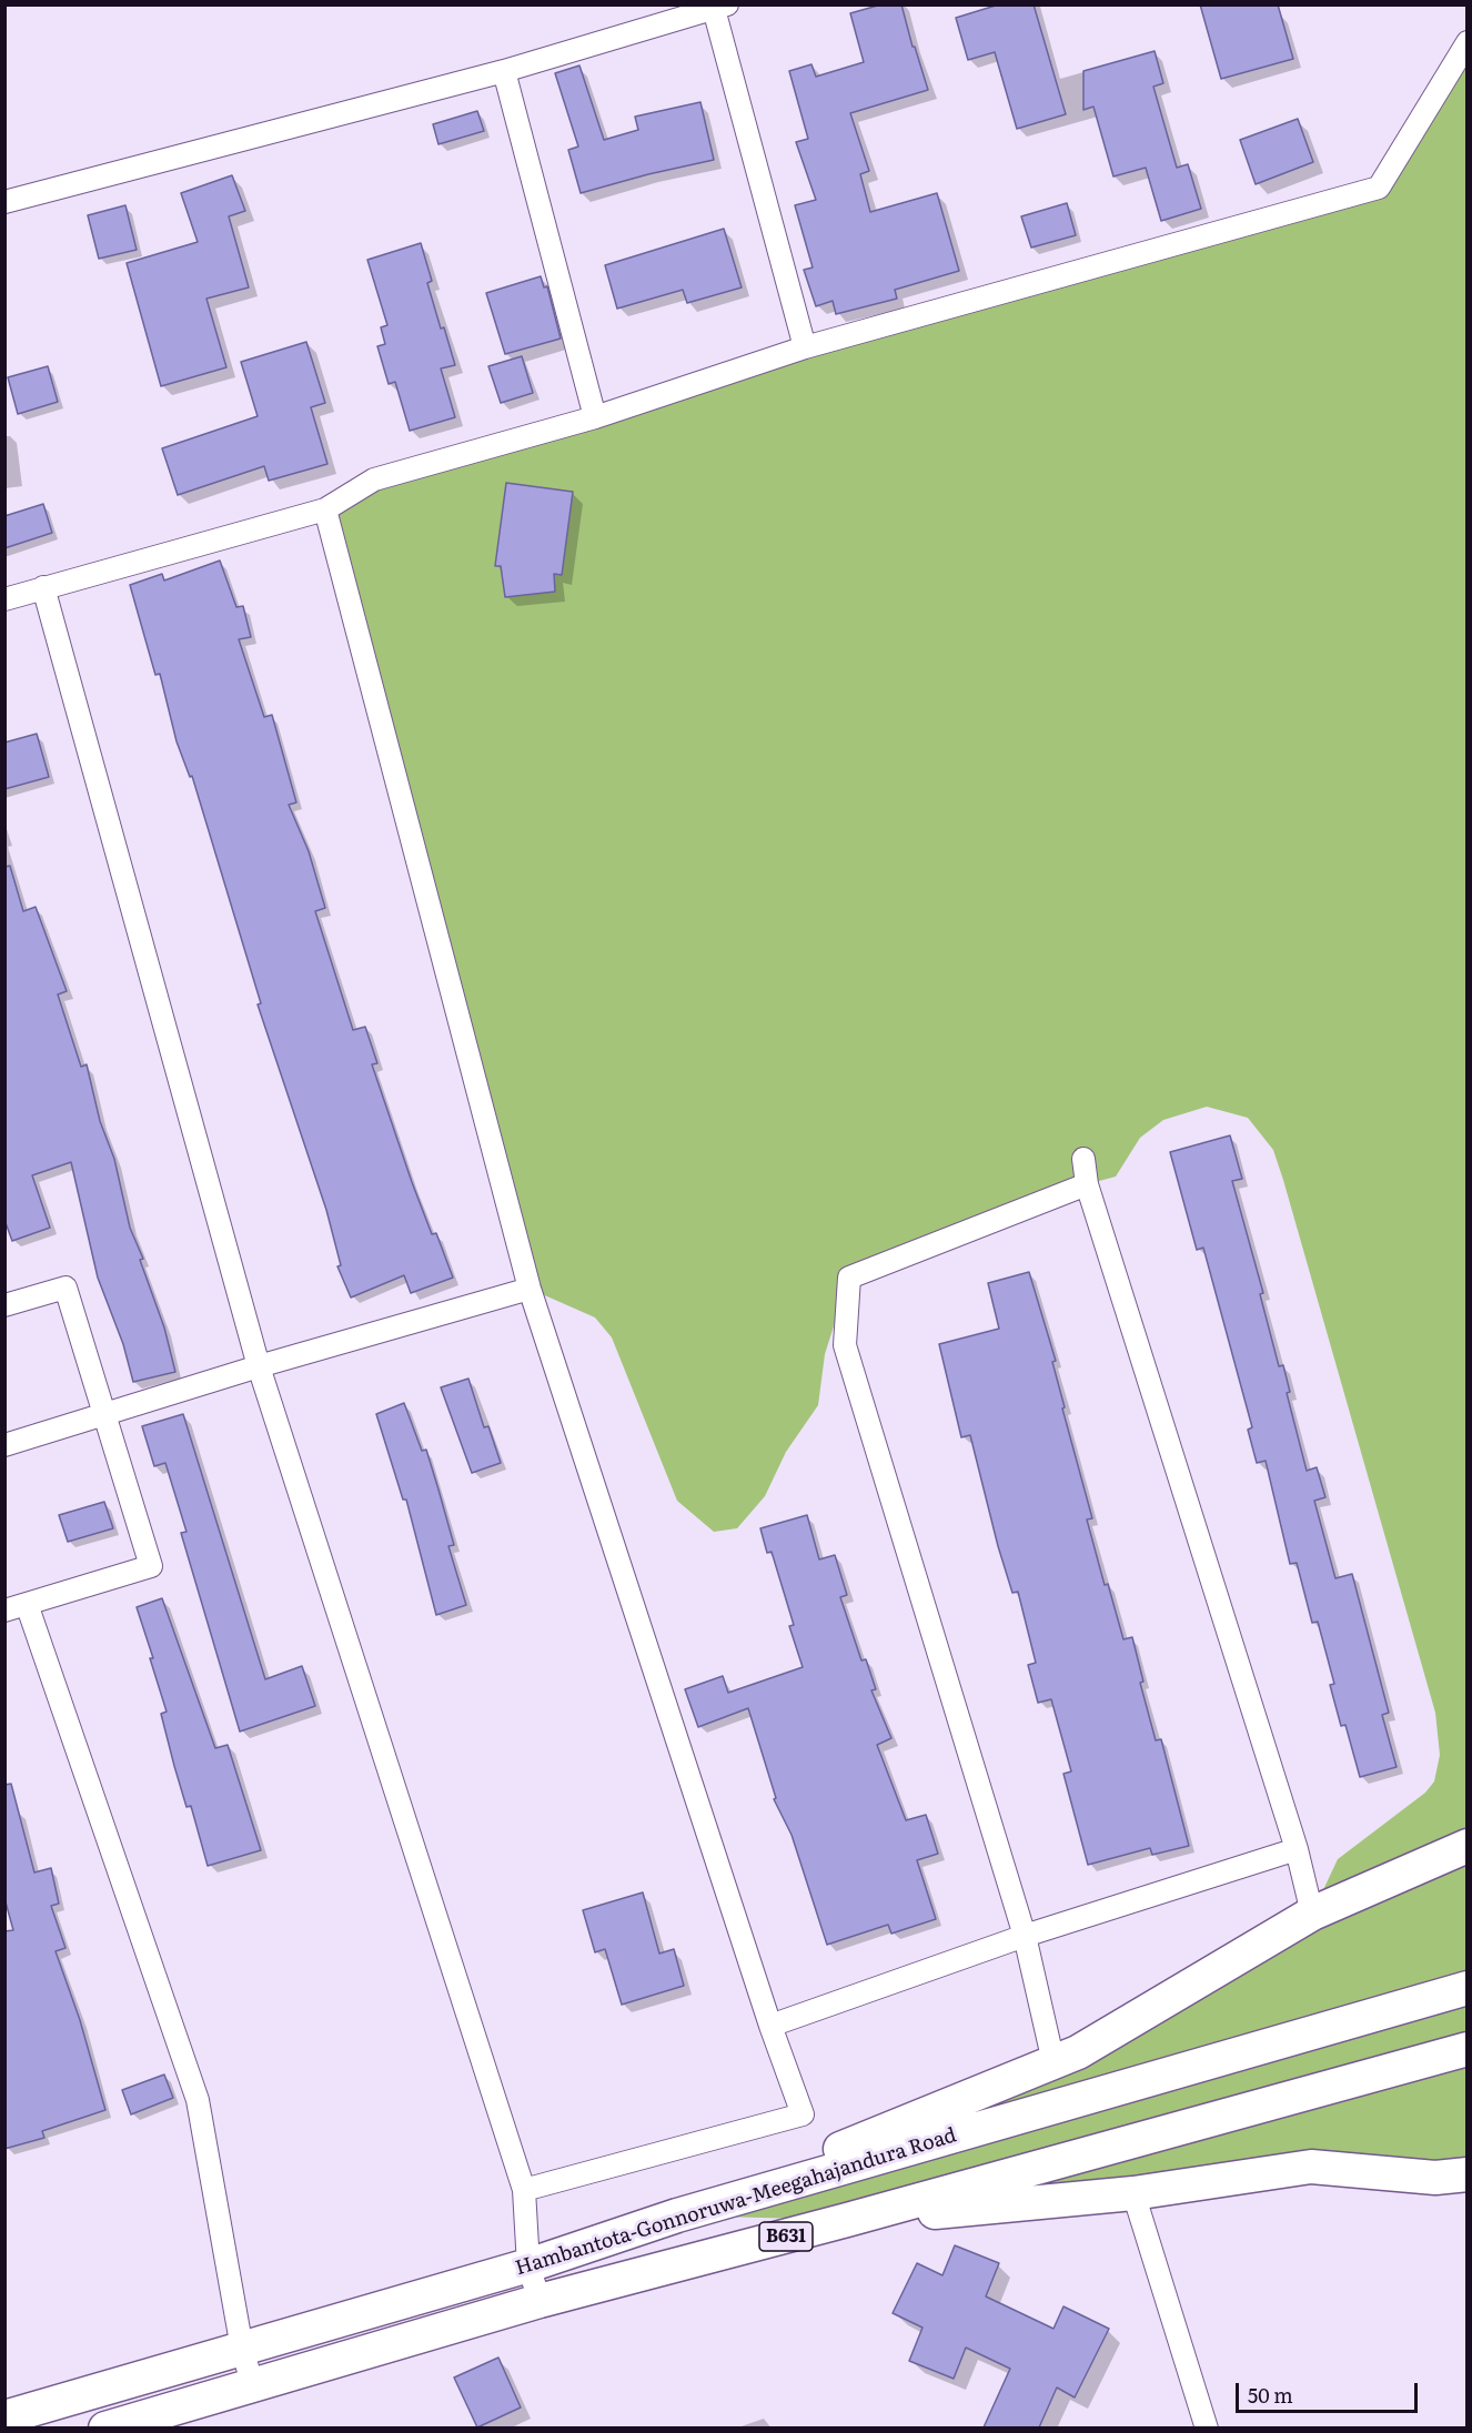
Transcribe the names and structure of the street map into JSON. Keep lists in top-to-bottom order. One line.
{"streets":{"main road":["Hambantota-Gonnoruwa-Meegahajandura Road","B631"]},"scale_bar":"50 m"}
